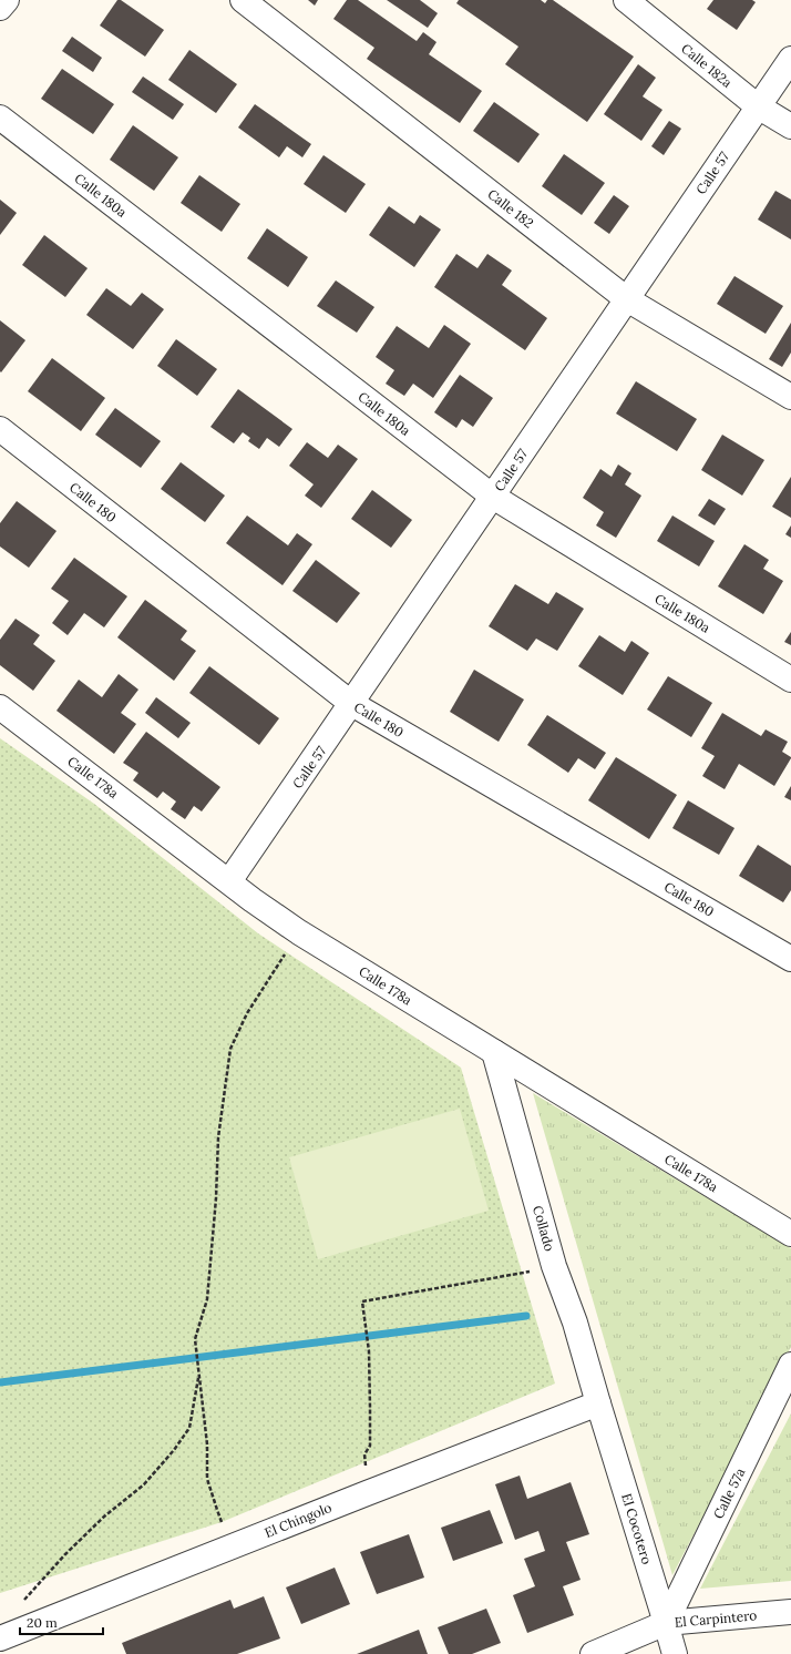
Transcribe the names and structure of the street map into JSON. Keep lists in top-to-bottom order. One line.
{"streets":{"street":["Calle 182a","Calle 57","Calle 180a","Calle 182","Calle 180","Calle 178a","Collado","Calle 57a","El Chingolo","El Cocotero","El Carpintero"]},"crossings":[["Calle 182a","Calle 57"],["Calle 57","Calle 180a"],["Calle 57","Calle 182"],["Calle 57","Calle 180"],["Calle 57","Calle 178a"],["Calle 178a","Collado"],["Collado","El Chingolo"],["Collado","El Cocotero"],["Calle 57a","El Cocotero"],["Calle 57a","El Carpintero"],["El Chingolo","El Cocotero"],["El Cocotero","El Carpintero"]],"scale_bar":"20 m"}
